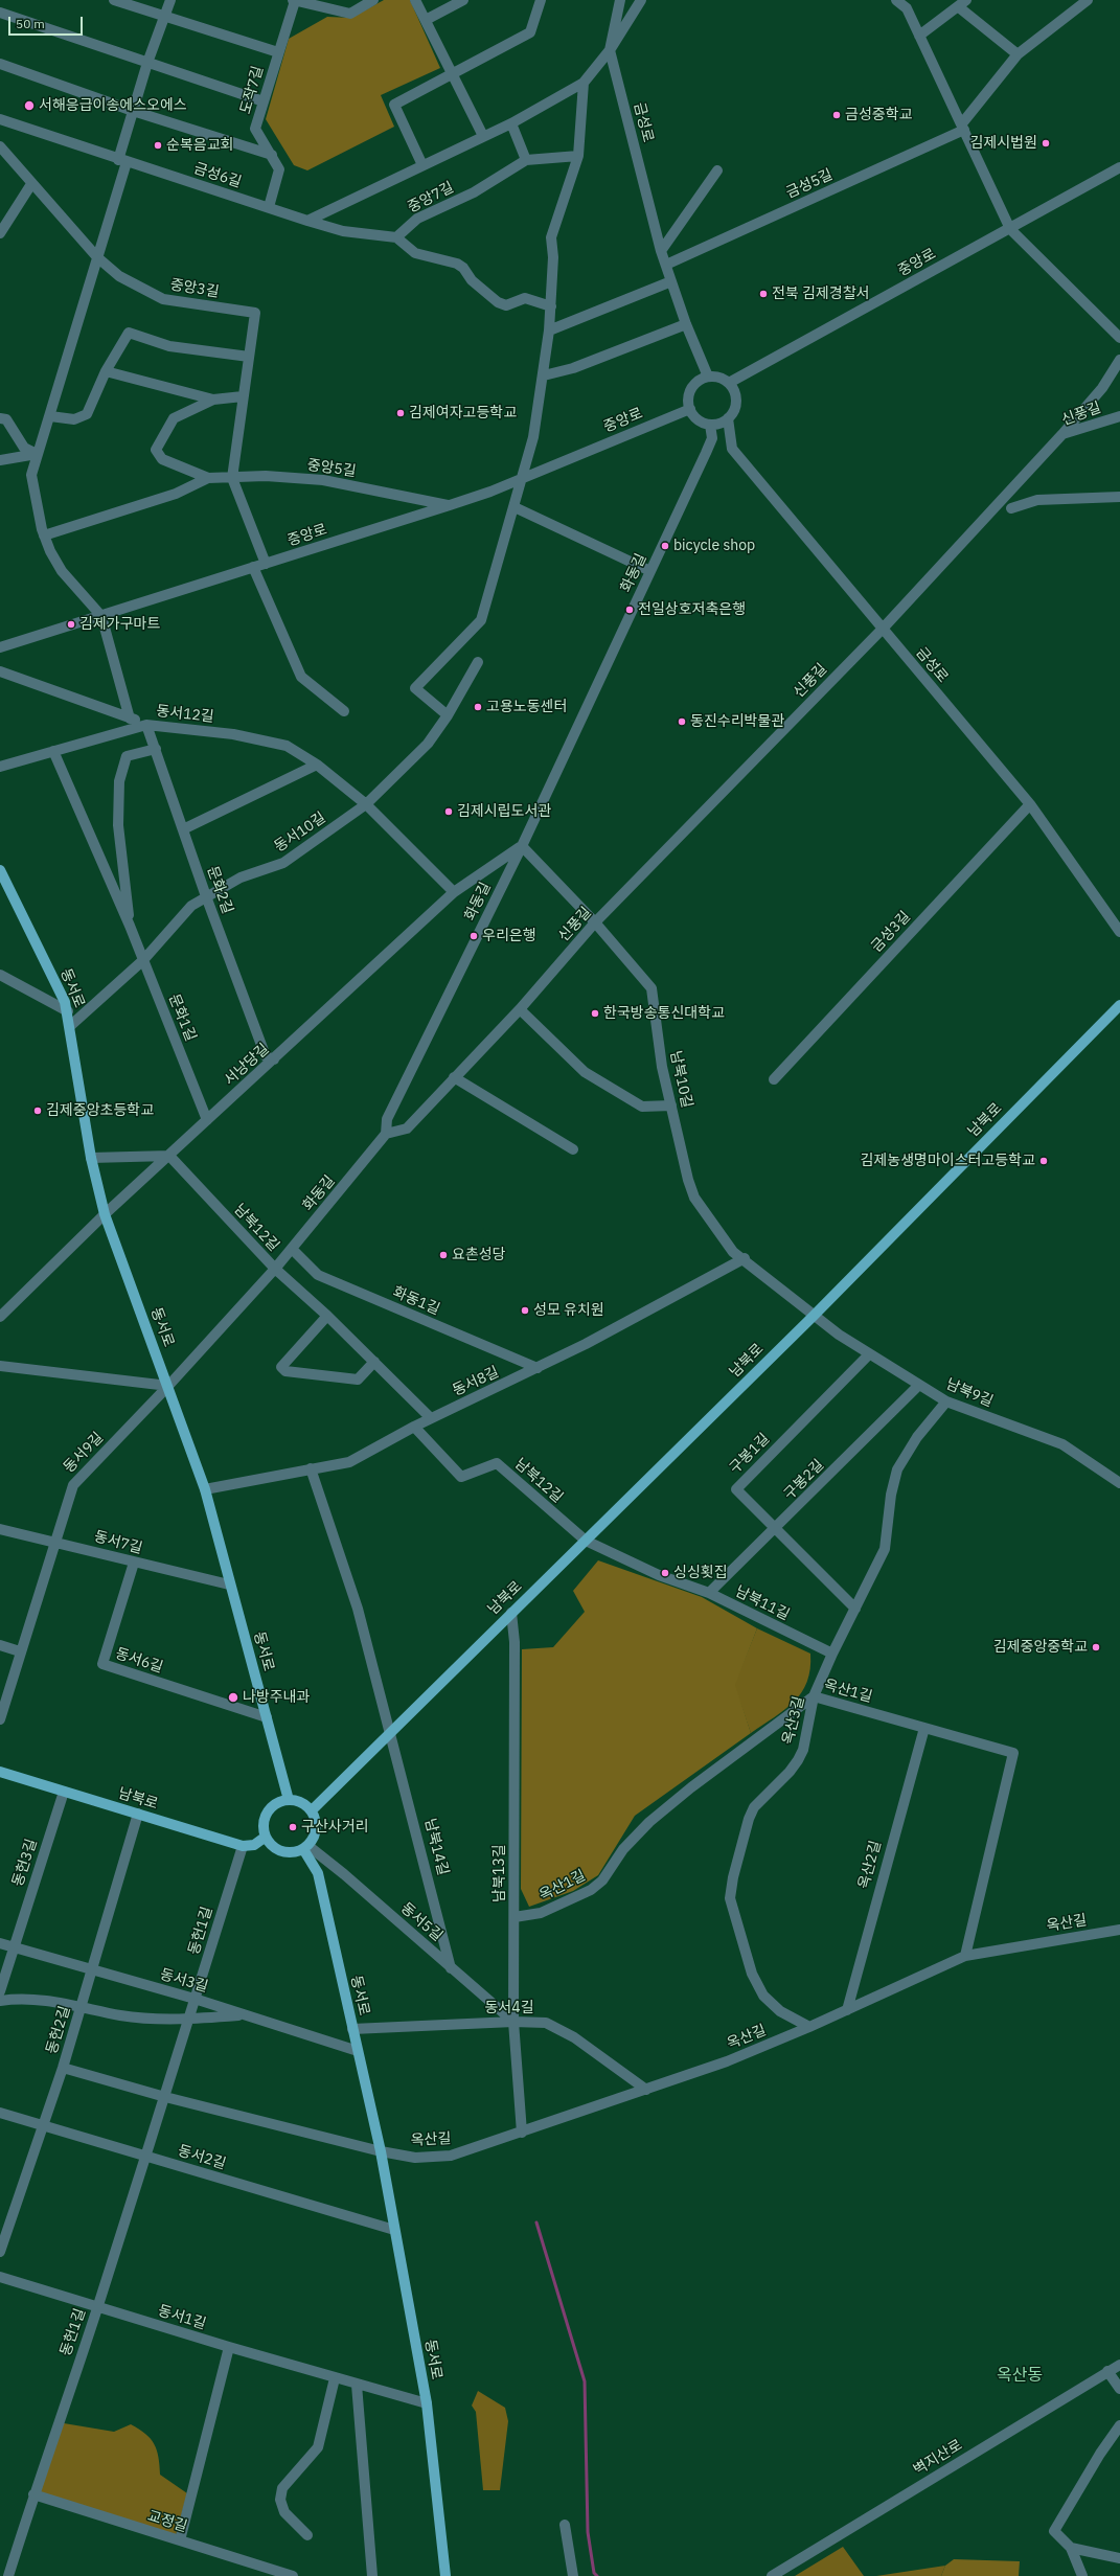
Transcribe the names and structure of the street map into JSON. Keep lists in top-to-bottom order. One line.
{"streets":{"main road":["동서로","남북로"],"street":["도작7길","금성로","금성6길","금성5길","중앙7길","중앙로","중앙3길","신풍길","중앙5길","화동길","동서12길","동서10길","문화2길","금성3길","문화1길","서낭당길","남북10길","남북12길","화동1길","동서8길","남북9길","동서9길","구봉1길","구봉2길","동서7길","남북11길","동서6길","옥산1길","옥산3길","남북14길","동헌3길","옥산2길","남북13길","동서5길","옥산길","동헌1길","동서3길","동서4길","동헌2길","동서2길","동서1길","벽지산로","교정길"]},"crossings":[["도작7길","금성6길"],["금성로","금성5길"],["금성로","중앙로"],["금성로","신풍길"],["금성로","화동길"],["금성로","금성3길"],["금성6길","중앙7길"],["중앙로","중앙3길"],["중앙로","중앙5길"],["중앙로","화동길"],["중앙3길","중앙5길"],["신풍길","화동길"],["신풍길","남북10길"],["화동길","동서로"],["화동길","서낭당길"],["화동길","남북10길"],["화동길","남북12길"],["화동길","화동1길"],["화동길","동서9길"],["동서12길","동서10길"],["동서12길","문화2길"],["동서12길","문화1길"],["동서12길","서낭당길"],["동서10길","문화2길"],["동서10길","동서로"],["동서10길","문화1길"],["문화2길","문화1길"],["문화2길","서낭당길"],["동서로","서낭당길"],["동서로","남북로"],["동서로","동서8길"],["동서로","동서9길"],["동서로","동서7길"],["동서로","동서6길"],["동서로","동서5길"],["동서로","옥산길"],["동서로","동서3길"],["동서로","동서4길"],["동서로","동서2길"],["동서로","동서1길"],["문화1길","서낭당길"],["서낭당길","남북10길"],["서낭당길","남북12길"],["남북10길","남북로"],["남북10길","동서8길"],["남북10길","남북9길"],["남북로","남북12길"],["남북로","남북9길"],["남북로","남북11길"],["남북로","남북14길"],["남북로","동헌3길"],["남북로","남북13길"],["남북로","동서5길"],["남북로","동헌1길"],["남북로","동헌2길"],["남북12길","동서8길"],["남북12길","남북11길"],["화동1길","동서8길"],["남북9길","구봉1길"],["남북9길","구봉2길"],["남북9길","옥산3길"],["동서9길","동서7길"],["구봉1길","구봉2길"],["구봉1길","옥산3길"],["구봉2길","남북11길"],["동서7길","동서6길"],["남북11길","옥산3길"],["옥산1길","옥산3길"],["옥산1길","옥산2길"],["옥산1길","남북13길"],["옥산1길","옥산길"],["옥산3길","옥산길"],["남북14길","동서5길"],["동헌3길","동서3길"],["옥산2길","옥산길"],["남북13길","동서5길"],["남북13길","옥산길"],["남북13길","동서4길"],["동서5길","동서4길"],["옥산길","동서4길"],["동헌1길","동서3길"],["동헌1길","동서2길"],["동헌1길","동서1길"],["동헌1길","교정길"],["동서3길","동헌2길"],["동헌2길","동서2길"]],"districts":["옥산동"],"places":["서해응급이송에스오에스","금성중학교","김제시법원","순복음교회","전북 김제경찰서","김제여자고등학교","bicycle shop","전일상호저축은행","김제가구마트","고용노동센터","동진수리박물관","김제시립도서관","우리은행","한국방송통신대학교","김제중앙초등학교","김제농생명마이스터고등학교","요촌성당","성모 유치원","싱싱횟집","김제중앙중학교","나방주내과","구산사거리"],"scale_bar":"50 m"}
